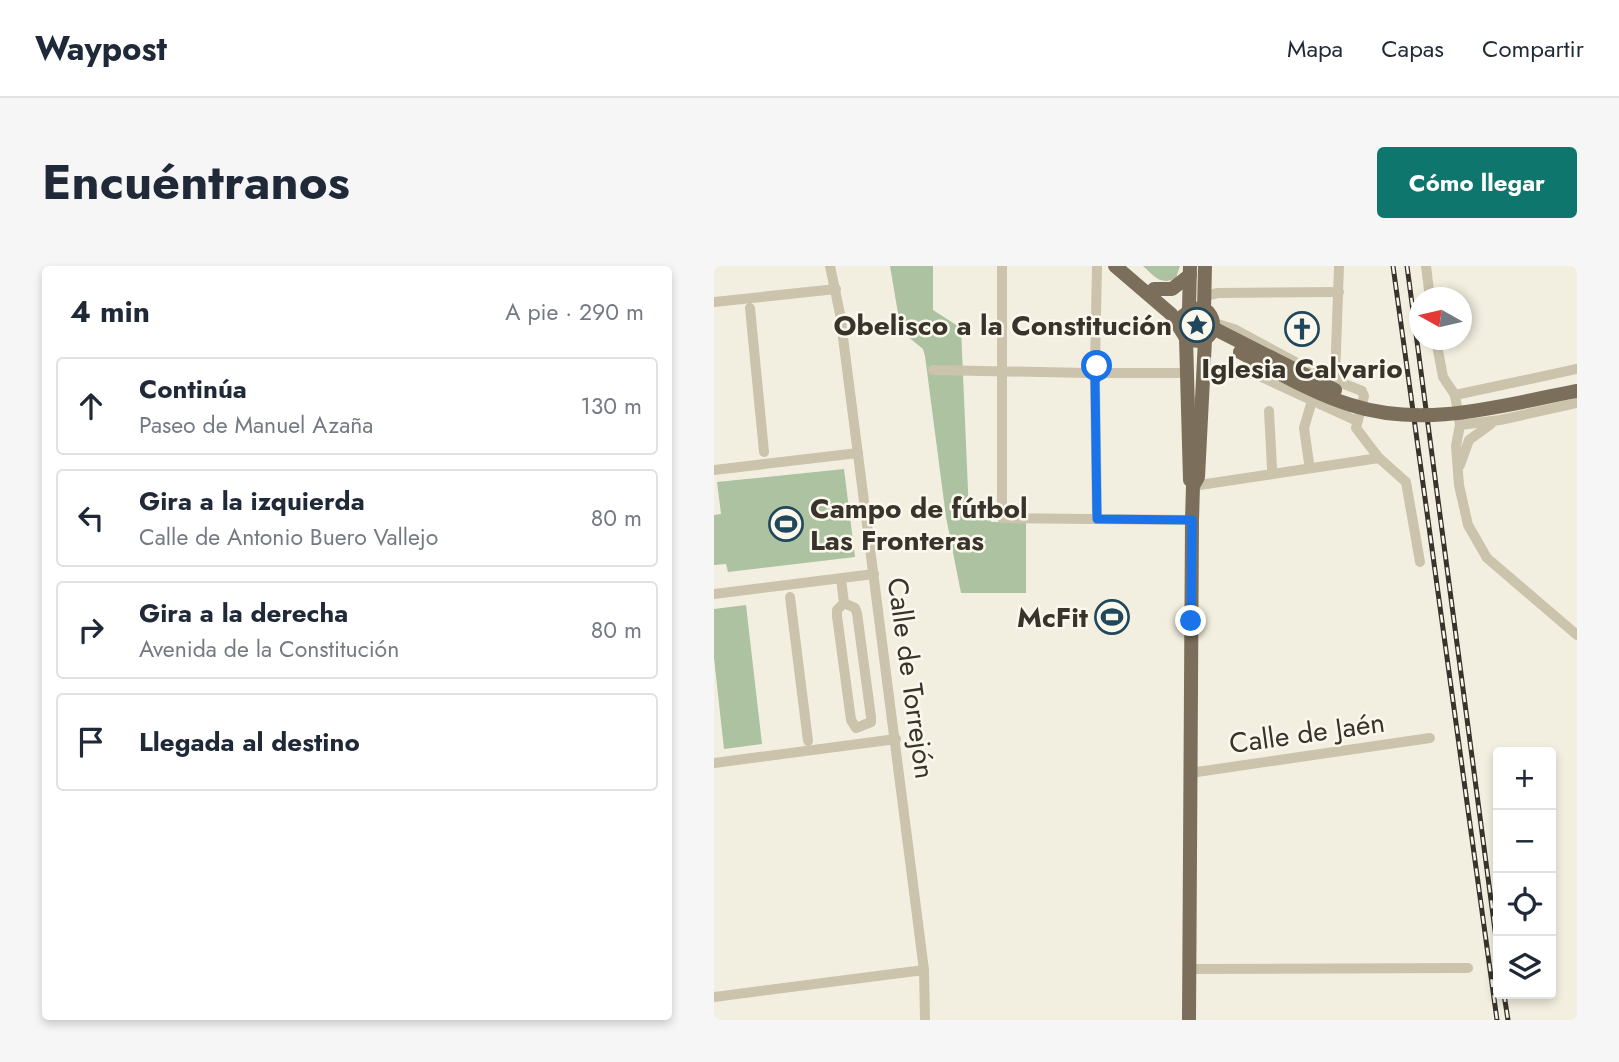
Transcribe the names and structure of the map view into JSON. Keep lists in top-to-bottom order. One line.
{"streets":{"street":["Calle de Torrejón","Calle de Jaén"]},"places":{"place":["Obelisco a la Constitución"],"church":["Iglesia Calvario"],"sports":["Campo de fútbol Las Fronteras","McFit"]},"north":"left","page":{"header":"Waypost","nav":["Mapa","Capas","Compartir"],"title":"Encuéntranos","buttons":"Cómo llegar","heading":["4 min","A pie · 290 m"],"list":[["Continúa","Paseo de Manuel Azaña","130 m"],["Gira a la izquierda","Calle de Antonio Buero Vallejo","80 m"],["Gira a la derecha","Avenida de la Constitución","80 m"],"Llegada al destino"],"map_buttons":["+","−"]}}
